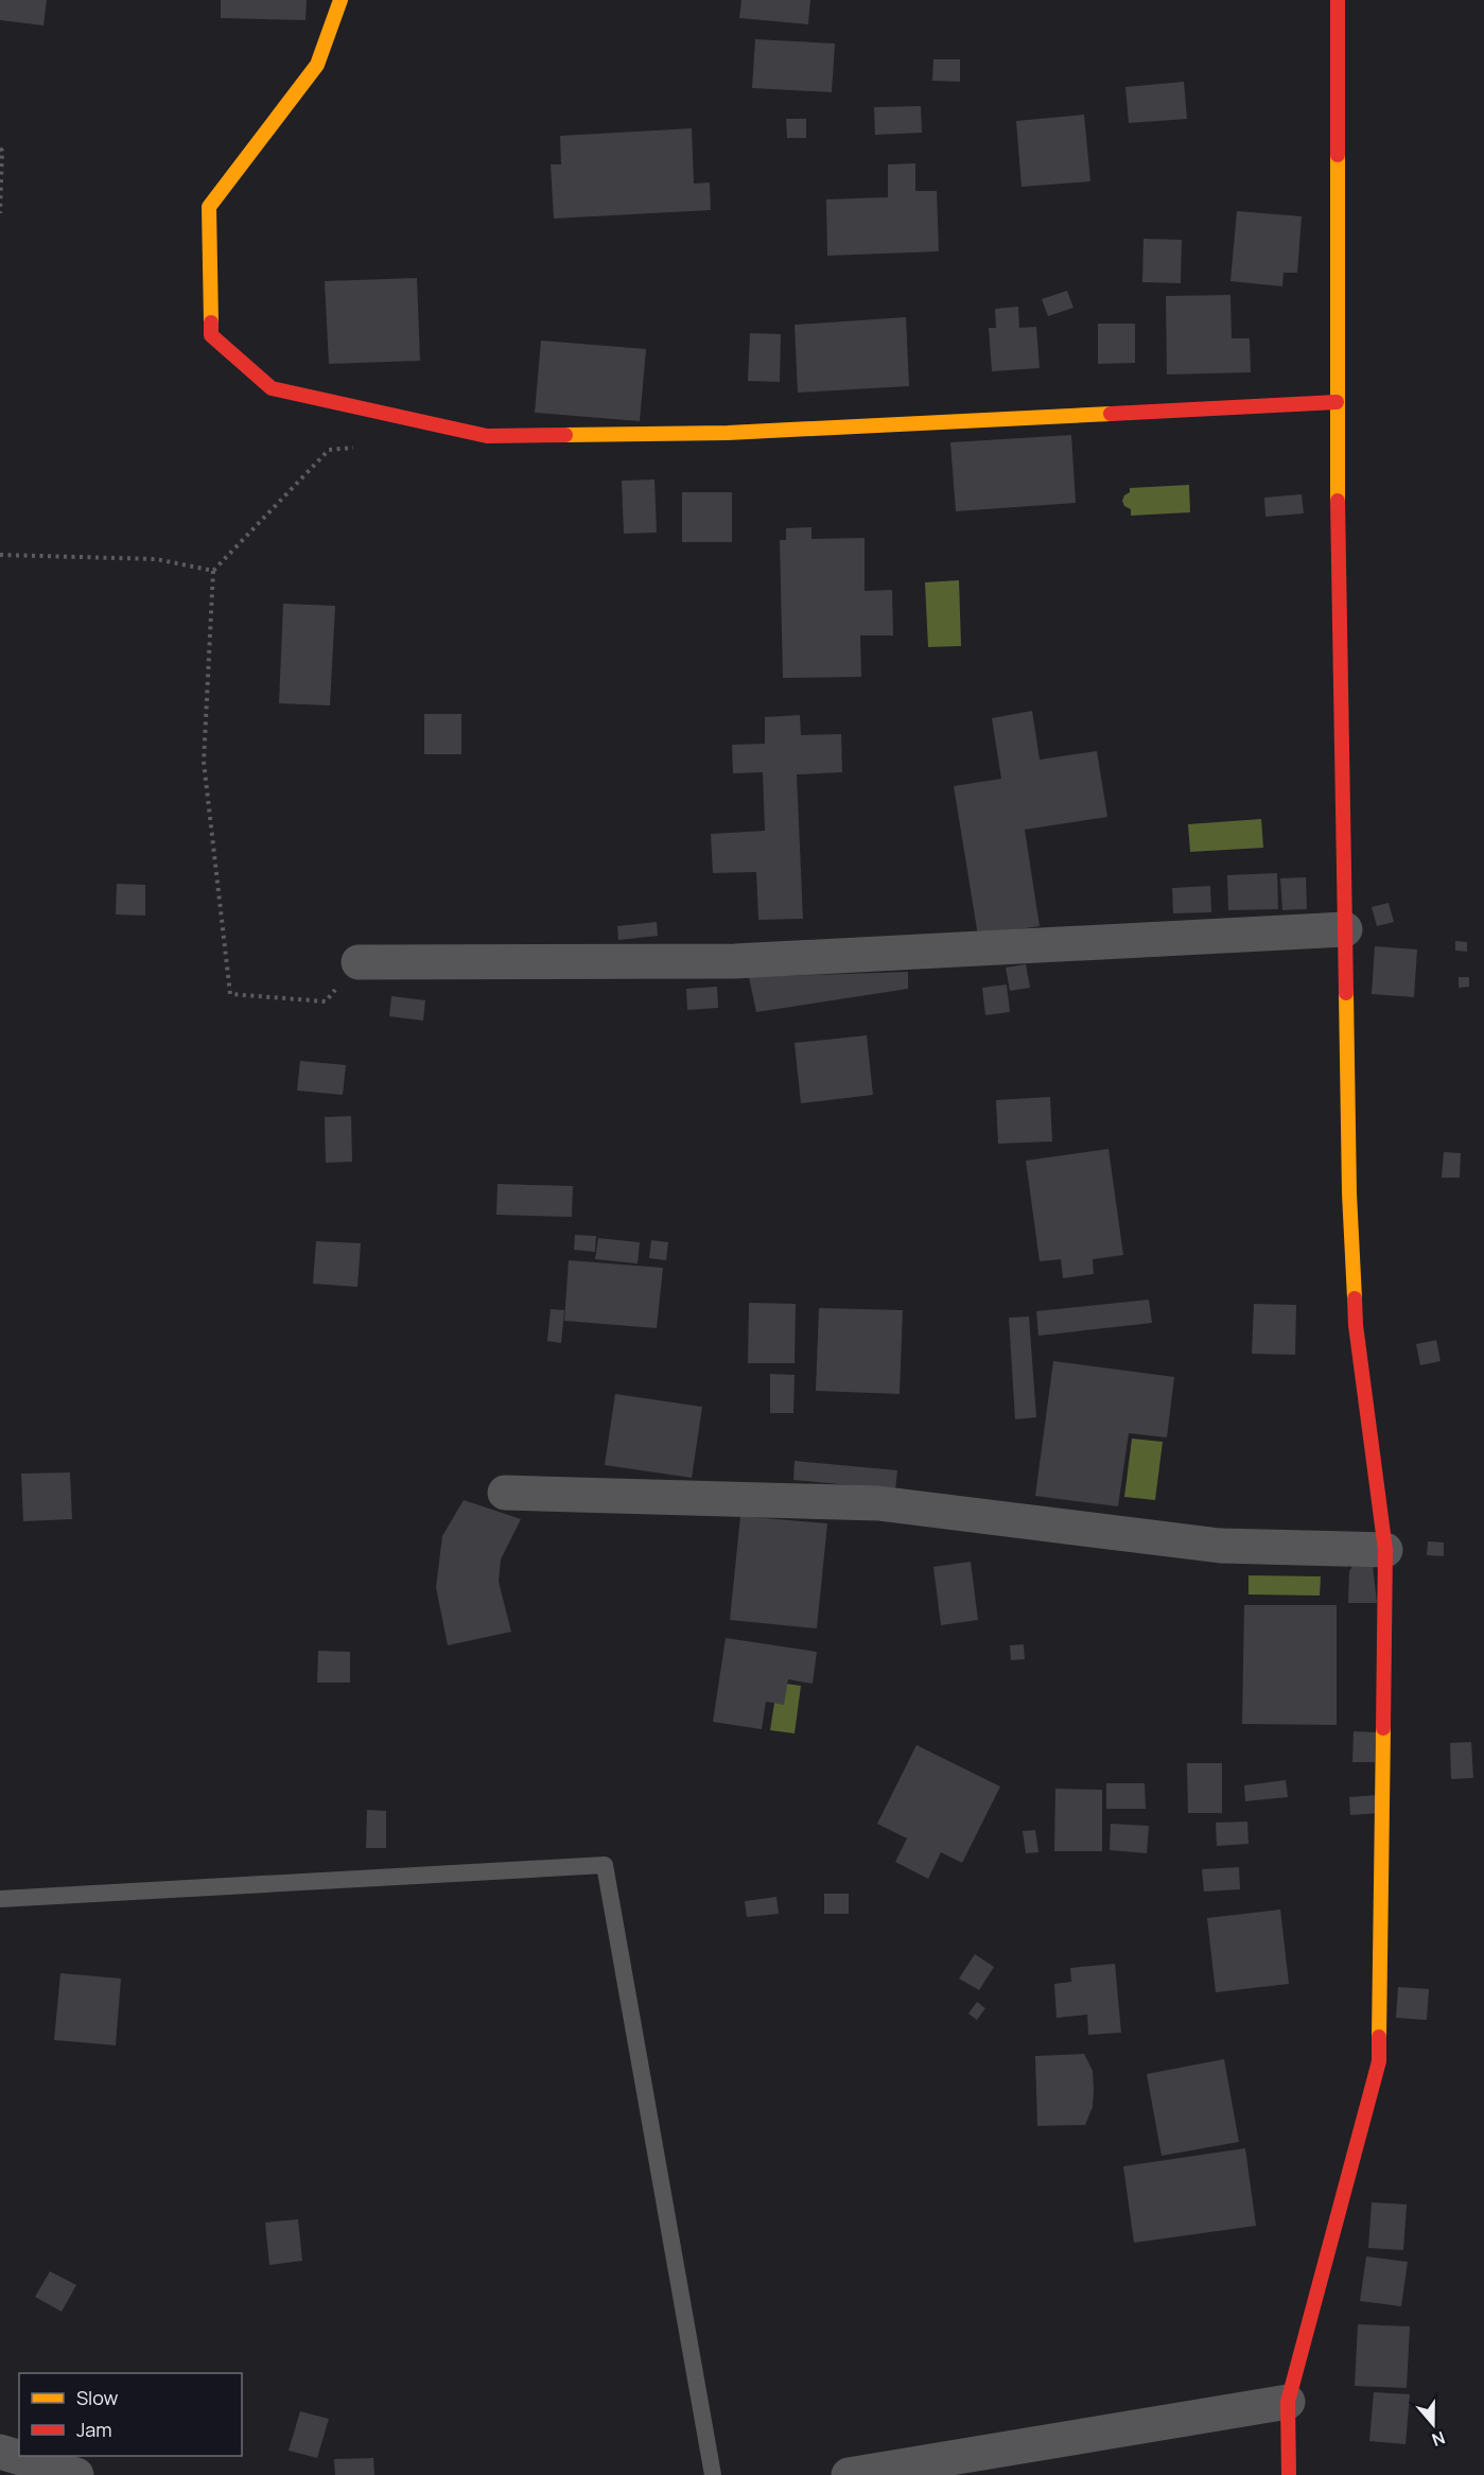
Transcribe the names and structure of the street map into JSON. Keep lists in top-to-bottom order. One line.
{"legend":["Slow","Jam"],"north":"bottom"}
